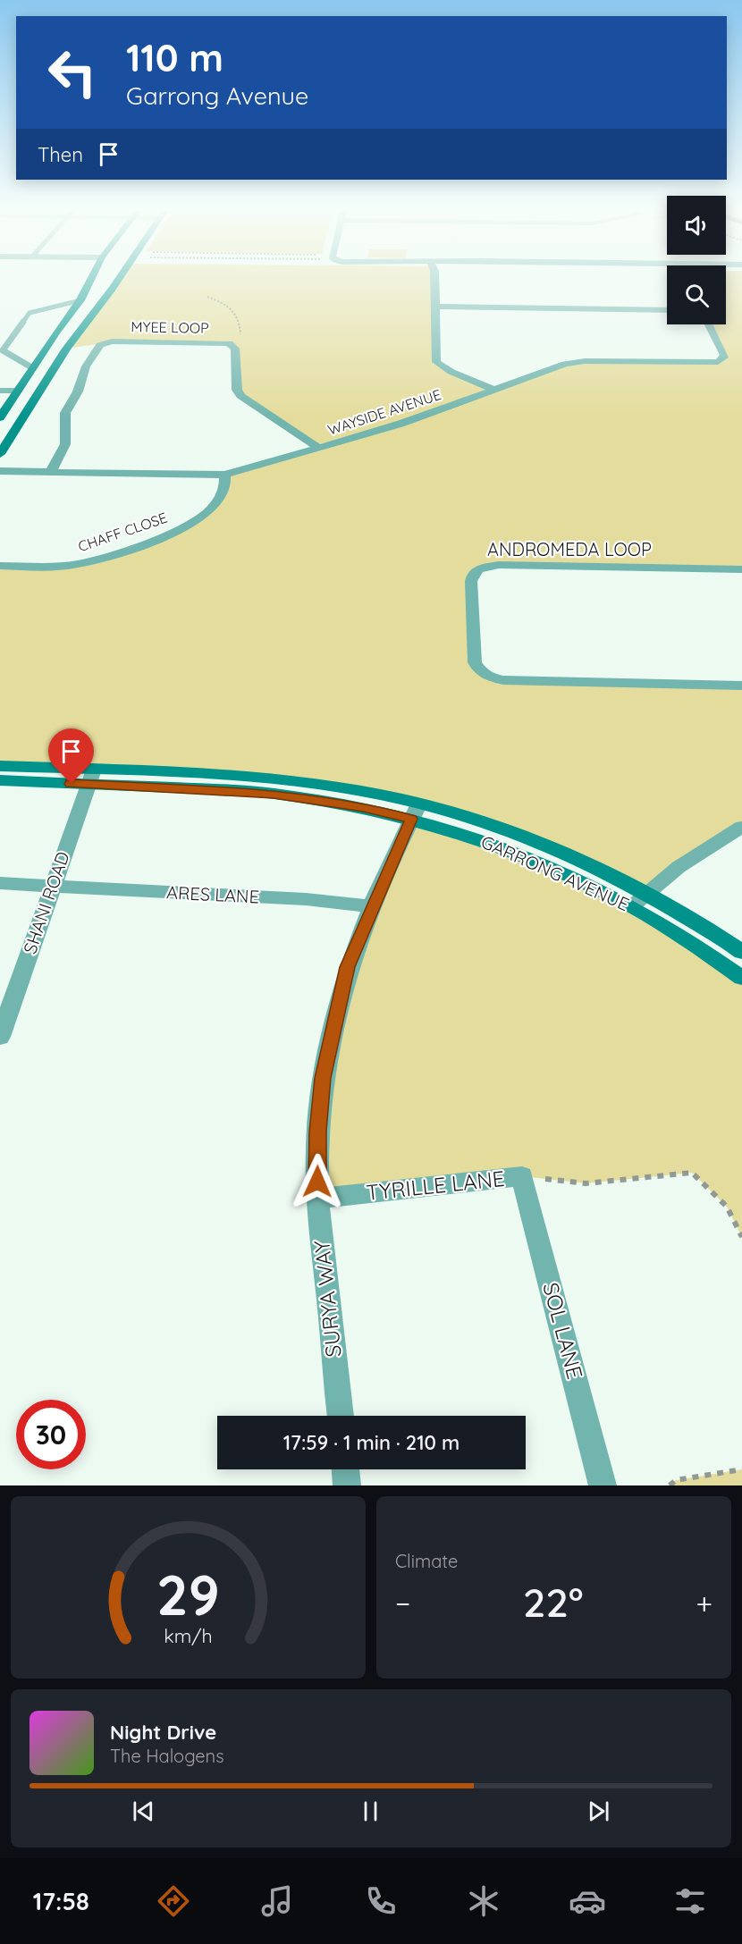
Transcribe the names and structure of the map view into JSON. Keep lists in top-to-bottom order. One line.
{"streets":{"street":["MYEE LOOP","WAYSIDE AVENUE","CHAFF CLOSE","ANDROMEDA LOOP","GARRONG AVENUE","ARES LANE","SHANI ROAD","TYRILLE LANE","SURYA WAY","SOL LANE"]},"crossings":[["MYEE LOOP","WAYSIDE AVENUE"],["WAYSIDE AVENUE","CHAFF CLOSE"],["GARRONG AVENUE","SHANI ROAD"],["GARRONG AVENUE","SURYA WAY"],["ARES LANE","SHANI ROAD"],["ARES LANE","SURYA WAY"],["TYRILLE LANE","SURYA WAY"],["TYRILLE LANE","SOL LANE"]],"page":{"turn":["110 m","Garrong Avenue"],"then":"Then","limit":"30","trip":"17:59 · 1 min · 210 m","tile":"Climate","heat":["−","22°","+"],"song":["Night Drive","The Halogens"],"tabs":"17:58","gauge":["29","km/h"]}}
